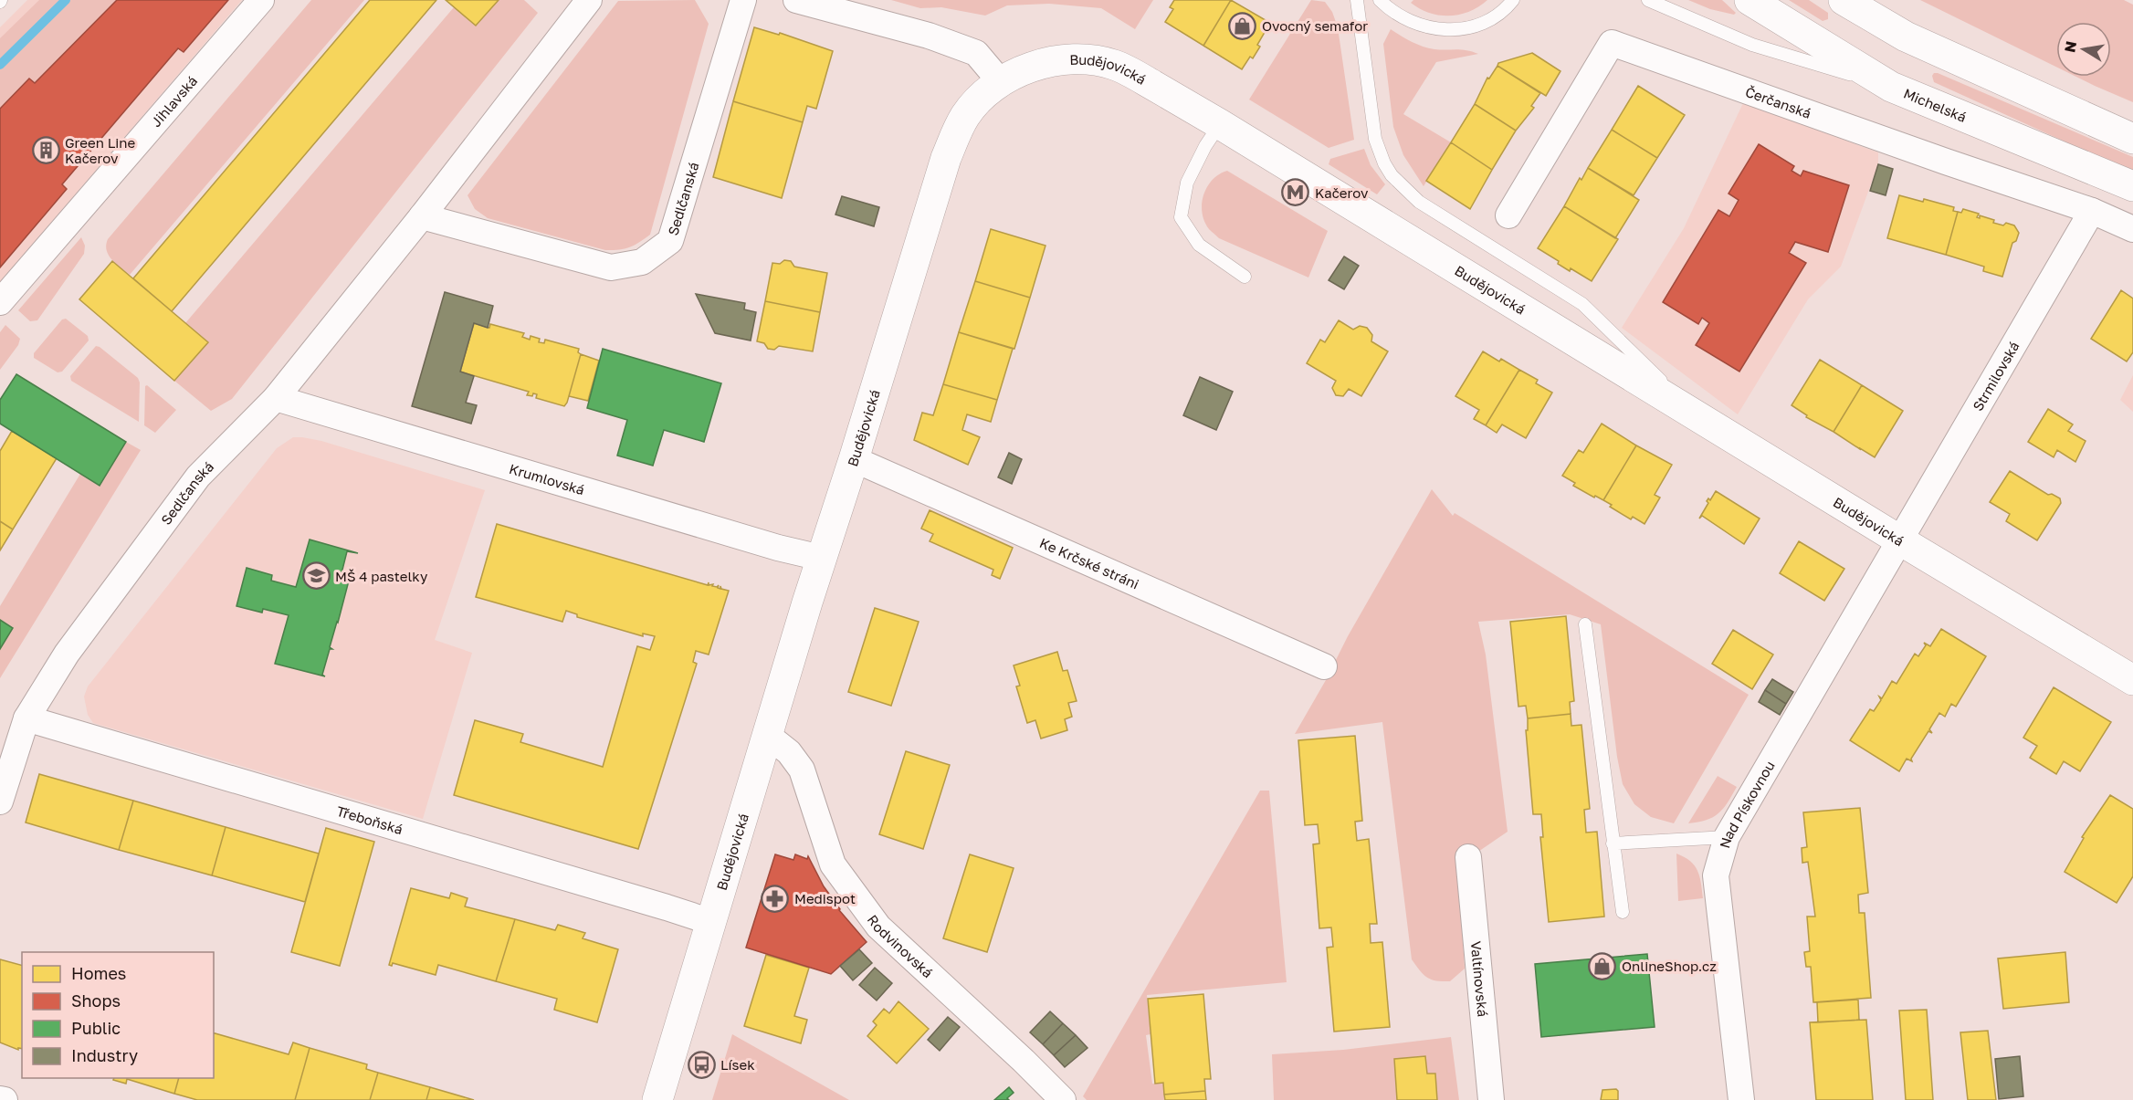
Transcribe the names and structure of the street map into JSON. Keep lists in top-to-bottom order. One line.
{"streets":{"street":["Budějovická","Jihlavská","Čerčanská","Michelská","Sedlčanská","Strmilovská","Krumlovská","Ke Krčské stráni","Nad Pískovnou","Třeboňská","Rodvinovská","Valtínovská"]},"crossings":[["Budějovická","Strmilovská"],["Budějovická","Krumlovská"],["Budějovická","Ke Krčské stráni"],["Budějovická","Nad Pískovnou"],["Budějovická","Třeboňská"],["Budějovická","Rodvinovská"],["Čerčanská","Strmilovská"],["Sedlčanská","Krumlovská"],["Sedlčanská","Třeboňská"],["Strmilovská","Nad Pískovnou"]],"places":{"shop":["Ovocný semafor","OnlineShop.cz"],"building":["Green Line Kačerov"],"metro station":["Kačerov"],"school or university":["MŠ 4 pastelky"],"pharmacy":["Medispot"],"bus stop":["Lísek"]},"legend":["Homes","Shops","Public","Industry"],"north":"left"}
